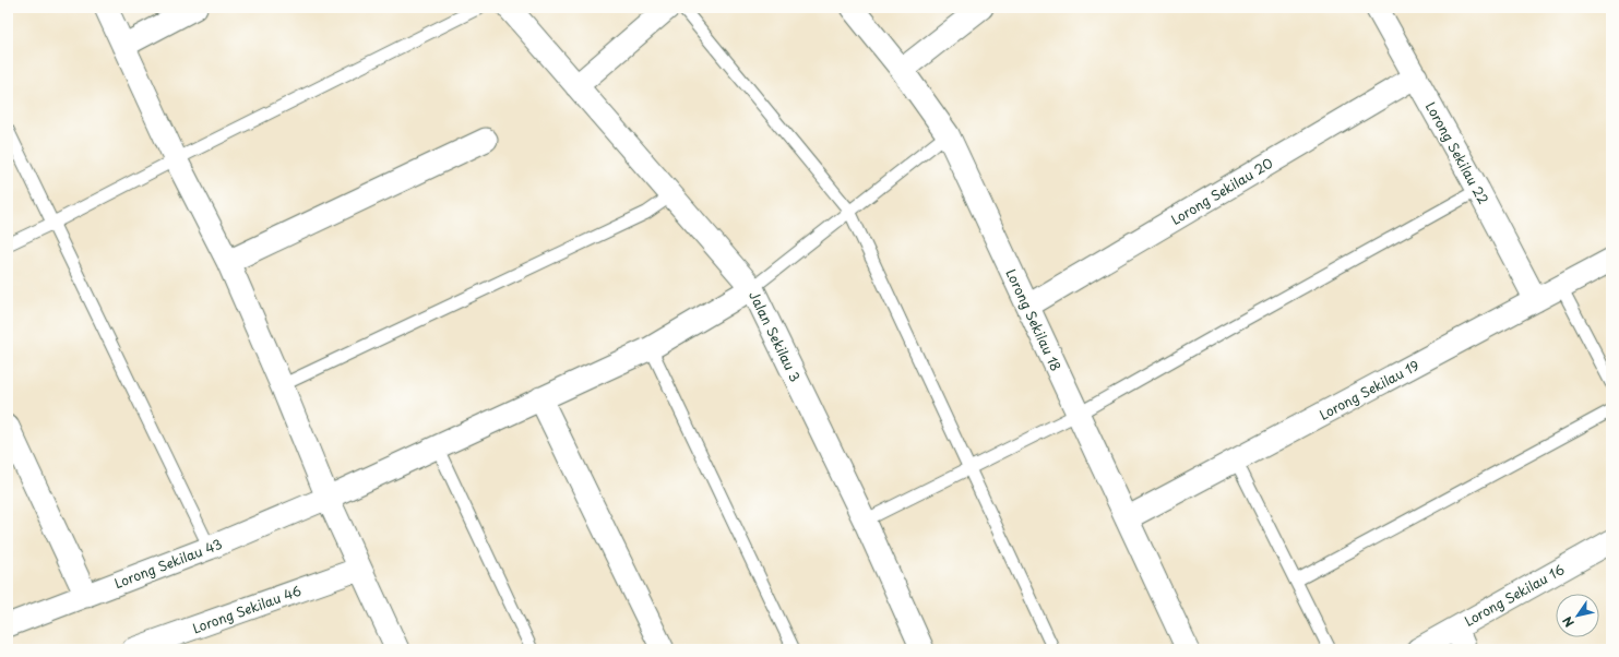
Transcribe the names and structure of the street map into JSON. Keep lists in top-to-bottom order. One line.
{"streets":{"street":["Lorong Sekilau 22","Lorong Sekilau 20","Lorong Sekilau 18","Jalan Sekilau 3","Lorong Sekilau 19","Lorong Sekilau 43","Lorong Sekilau 16","Lorong Sekilau 46"]},"crossings":[["Lorong Sekilau 22","Lorong Sekilau 20"],["Lorong Sekilau 22","Lorong Sekilau 19"],["Lorong Sekilau 20","Lorong Sekilau 18"],["Lorong Sekilau 18","Lorong Sekilau 19"],["Jalan Sekilau 3","Lorong Sekilau 43"]],"north":"bottom left"}
